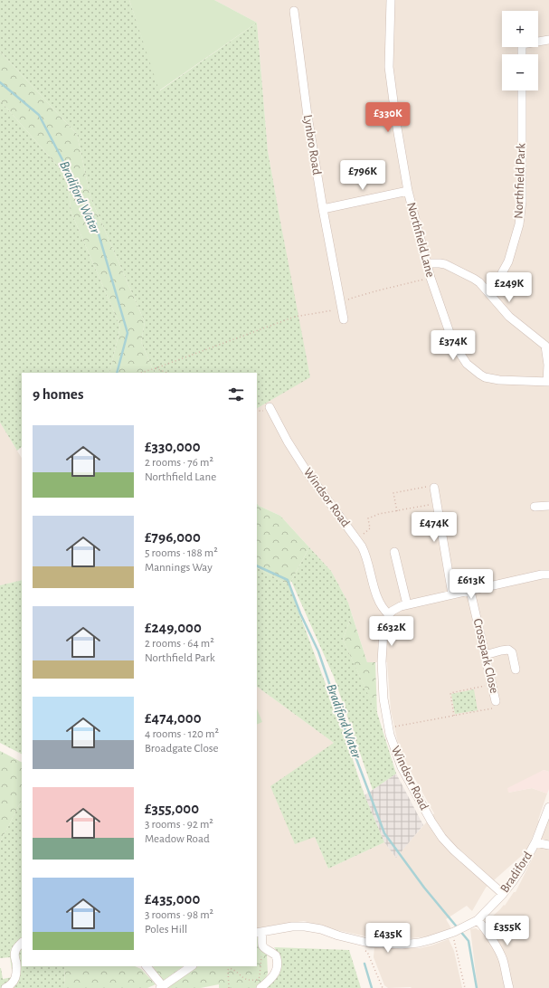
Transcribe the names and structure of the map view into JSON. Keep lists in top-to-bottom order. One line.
{"streets":{"street":["Lynbro Road","Northfield Park","Northfield Lane","Windsor Road","Crosspark Close","Bradiford"]},"crossings":[["Windsor Road","Bradiford"]],"water":["Bradiford Water"],"page":{"map_buttons":["+","−"],"price":["£330K","£796K","£249K","£374K","£474K","£613K","£632K","£355K","£435K"],"heading":"9 homes","list":[{"name":"£330,000","note":"2 rooms · 76 m² · Northfield Lane"},{"name":"£796,000","note":"5 rooms · 188 m² · Mannings Way"},{"name":"£249,000","note":"2 rooms · 64 m² · Northfield Park"},{"name":"£474,000","note":"4 rooms · 120 m² · Broadgate Close"},{"name":"£355,000","note":"3 rooms · 92 m² · Meadow Road"},{"name":"£435,000","note":"3 rooms · 98 m² · Poles Hill"}]}}
